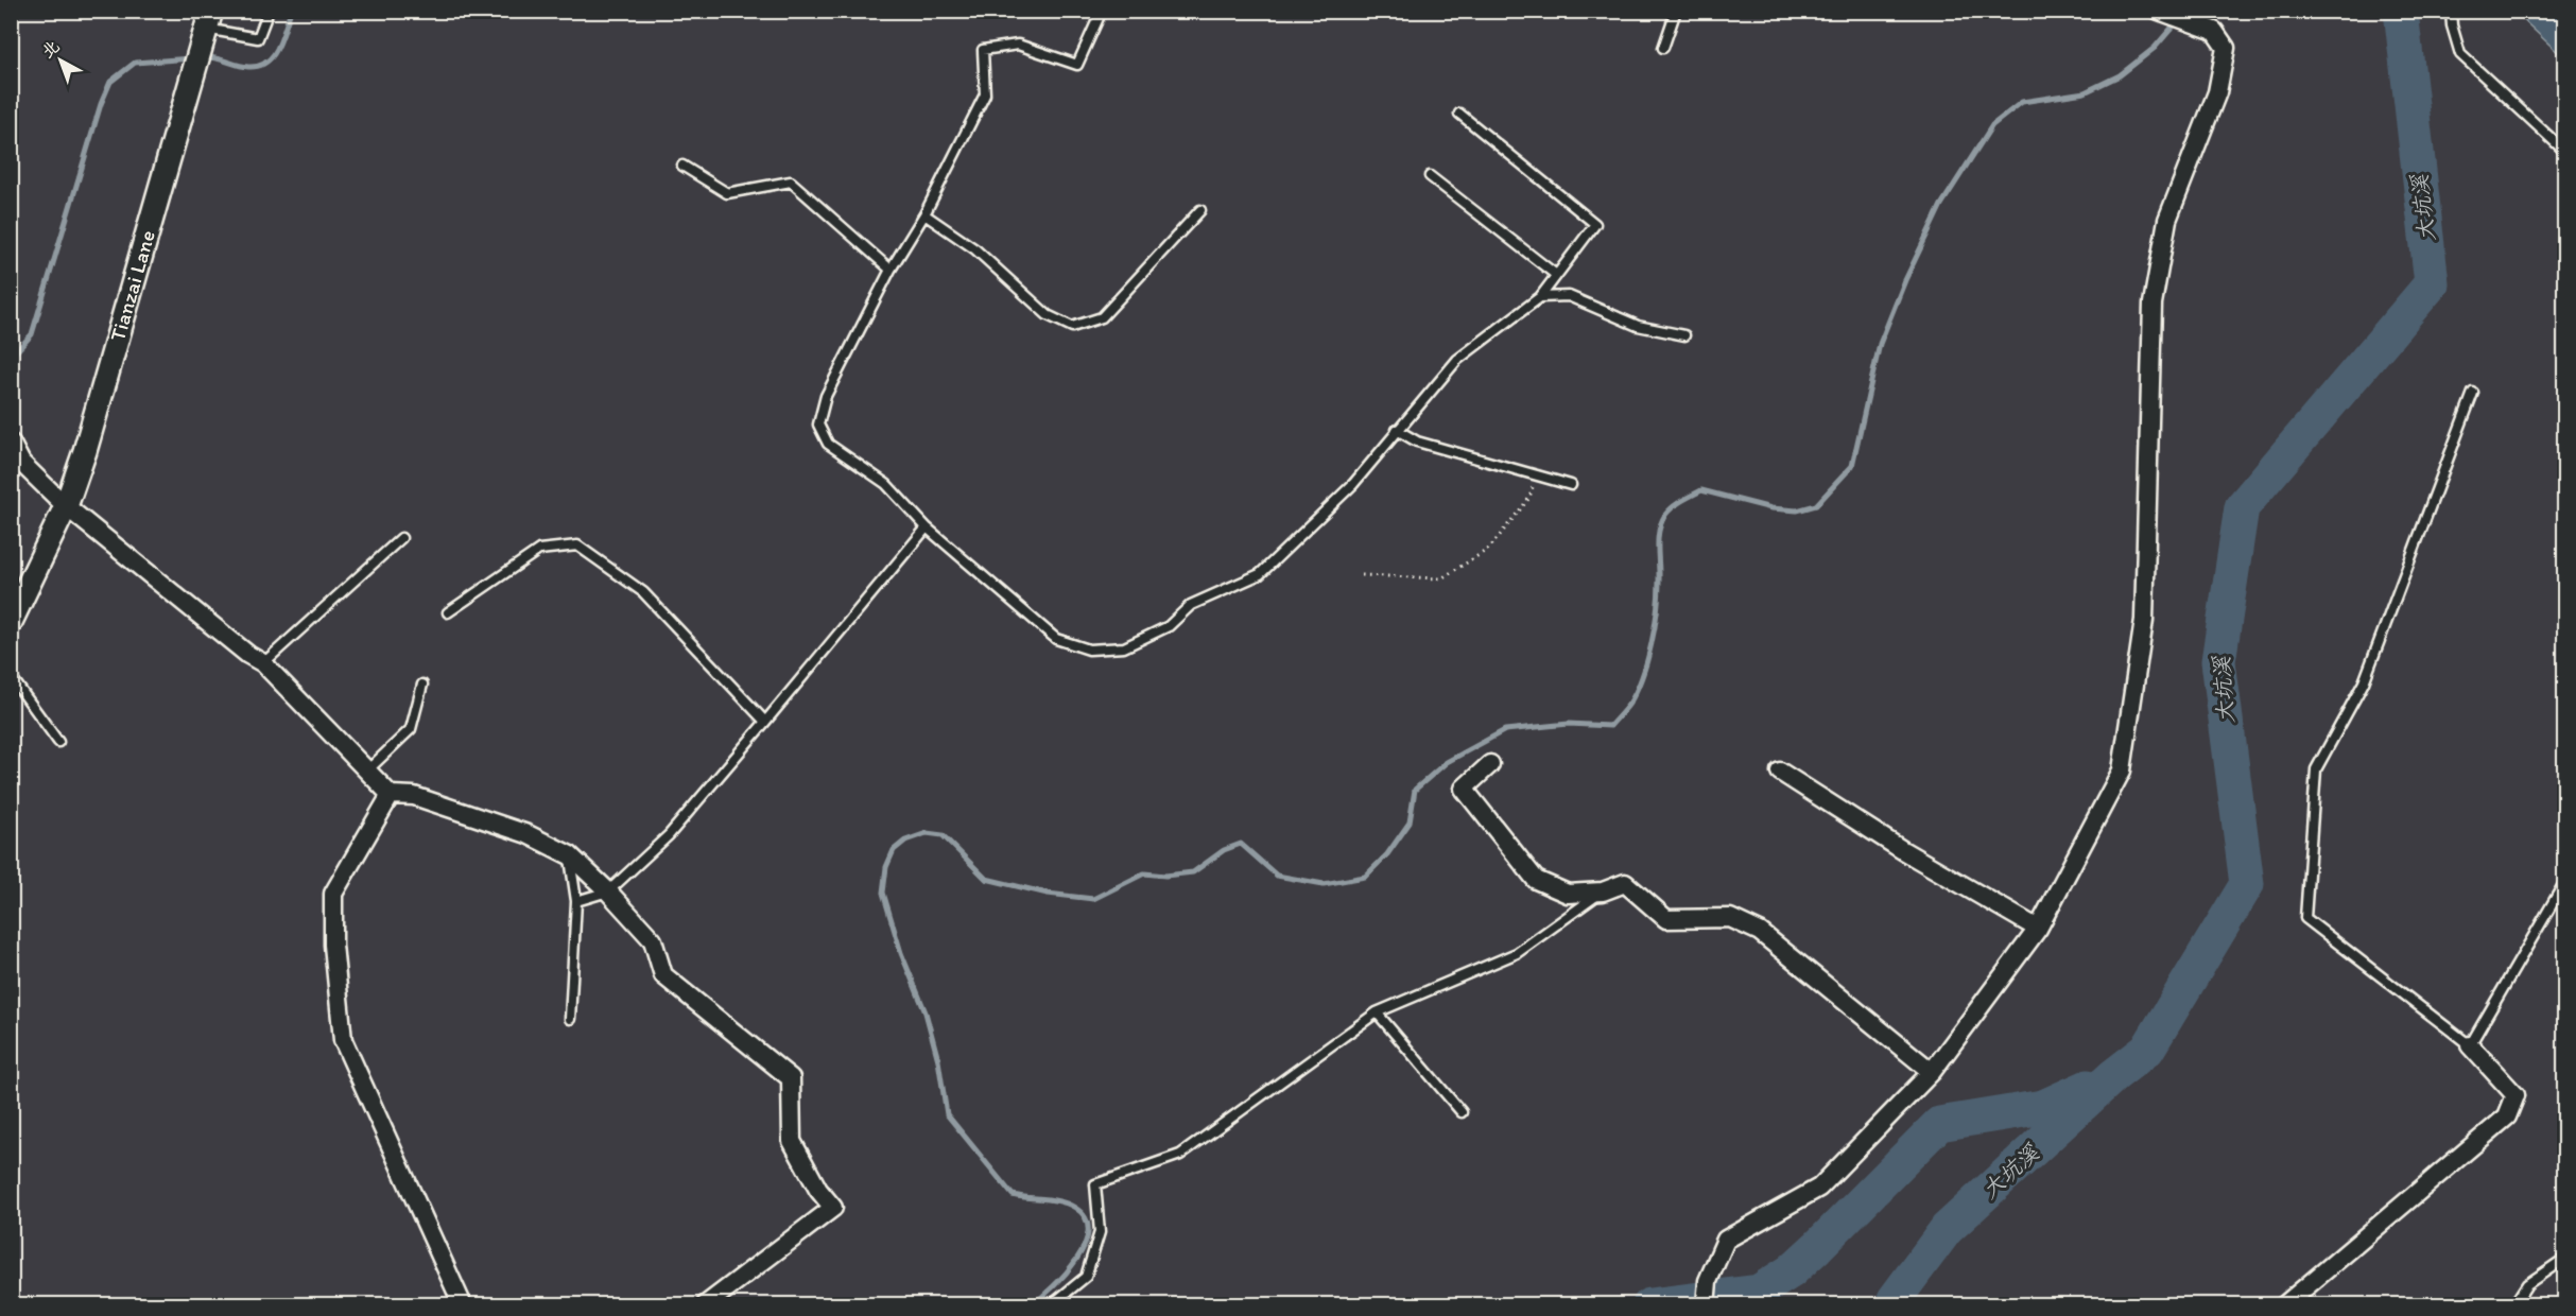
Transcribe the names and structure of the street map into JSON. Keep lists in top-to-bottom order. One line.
{"streets":{"street":["Tianzai Lane"]},"water":["大坑溪"],"north":"top left"}
